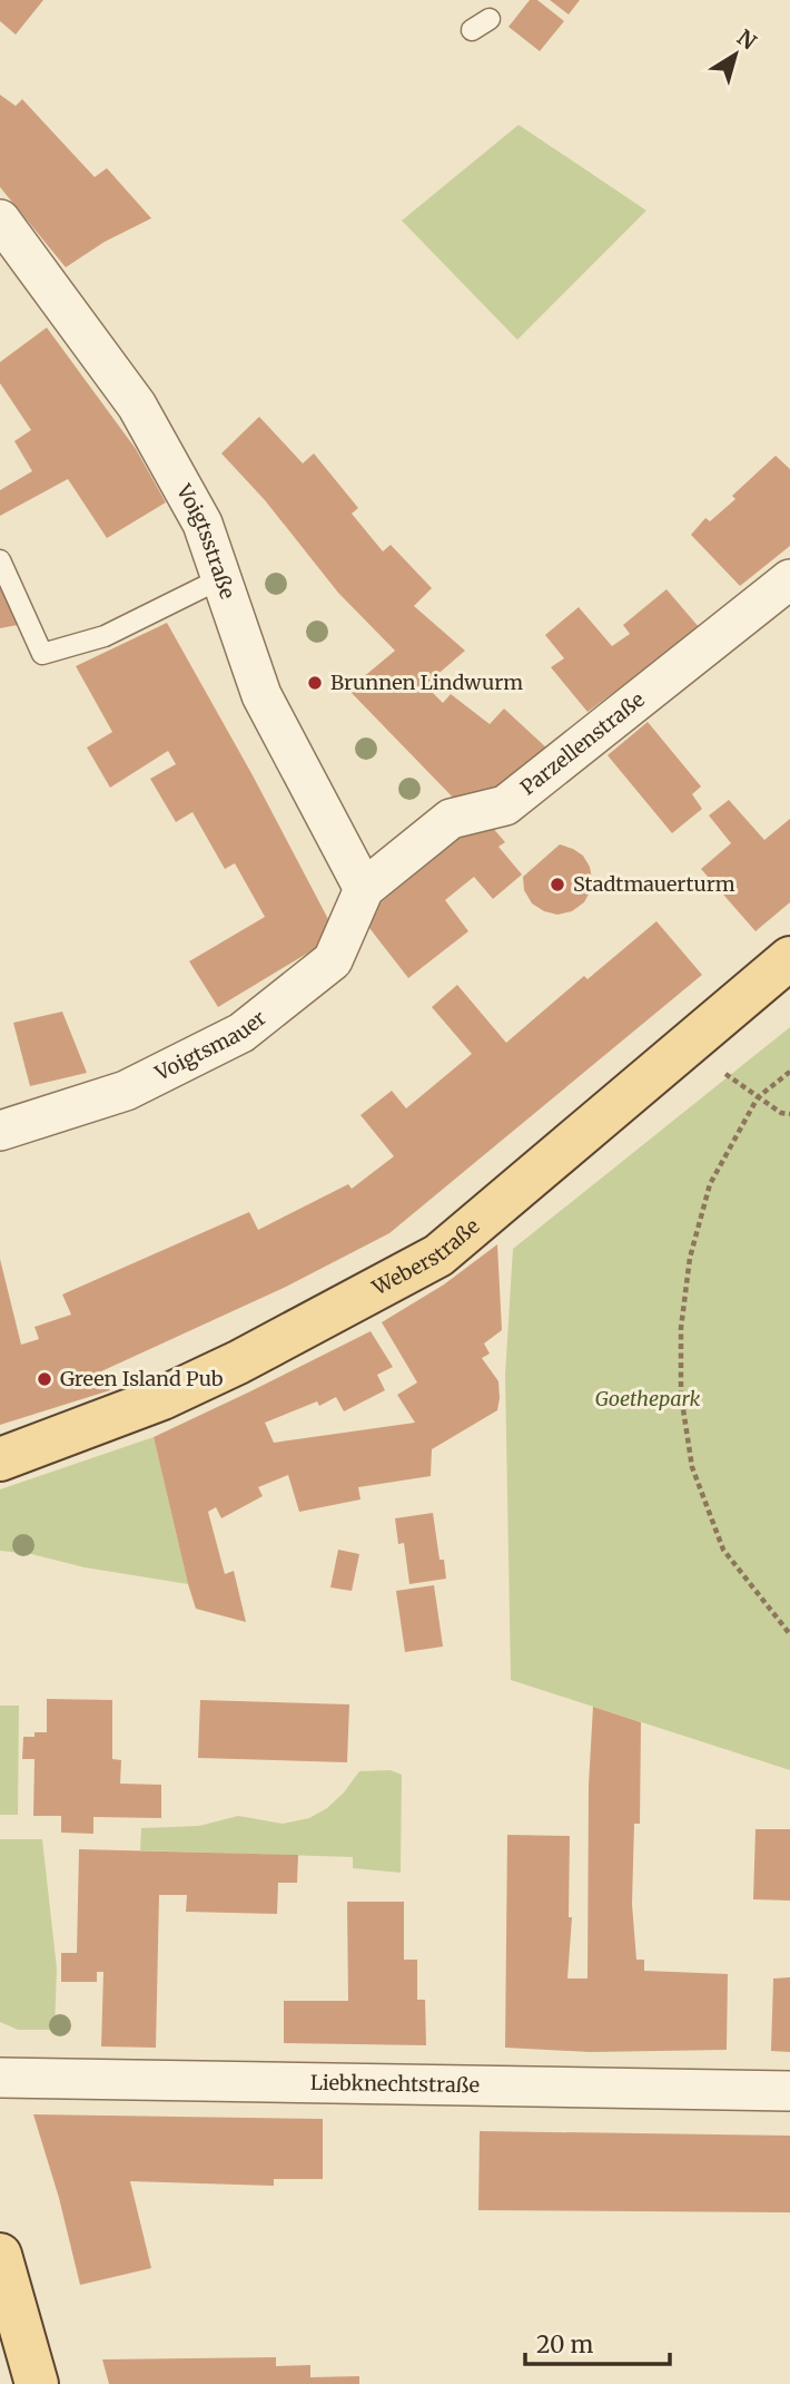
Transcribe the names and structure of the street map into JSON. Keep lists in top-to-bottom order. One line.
{"streets":{"main road":["Weberstraße"],"street":["Voigtsstraße","Parzellenstraße","Voigtsmauer","Liebknechtstraße"]},"crossings":[["Voigtsstraße","Parzellenstraße"],["Voigtsstraße","Voigtsmauer"],["Parzellenstraße","Voigtsmauer"]],"parks":["Goethepark"],"places":["Brunnen Lindwurm","Stadtmauerturm","Green Island Pub"],"scale_bar":"20 m","north":"top right"}
